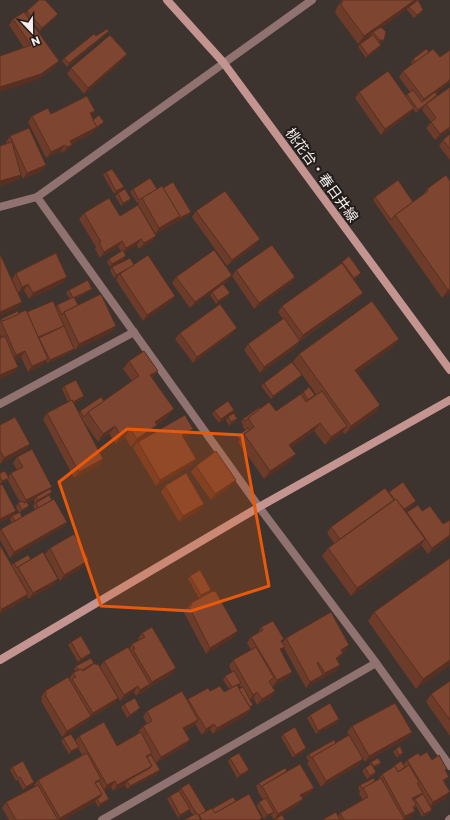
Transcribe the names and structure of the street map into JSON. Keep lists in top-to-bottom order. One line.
{"streets":{"street":["桃花台・春日井線"]},"north":"bottom"}
